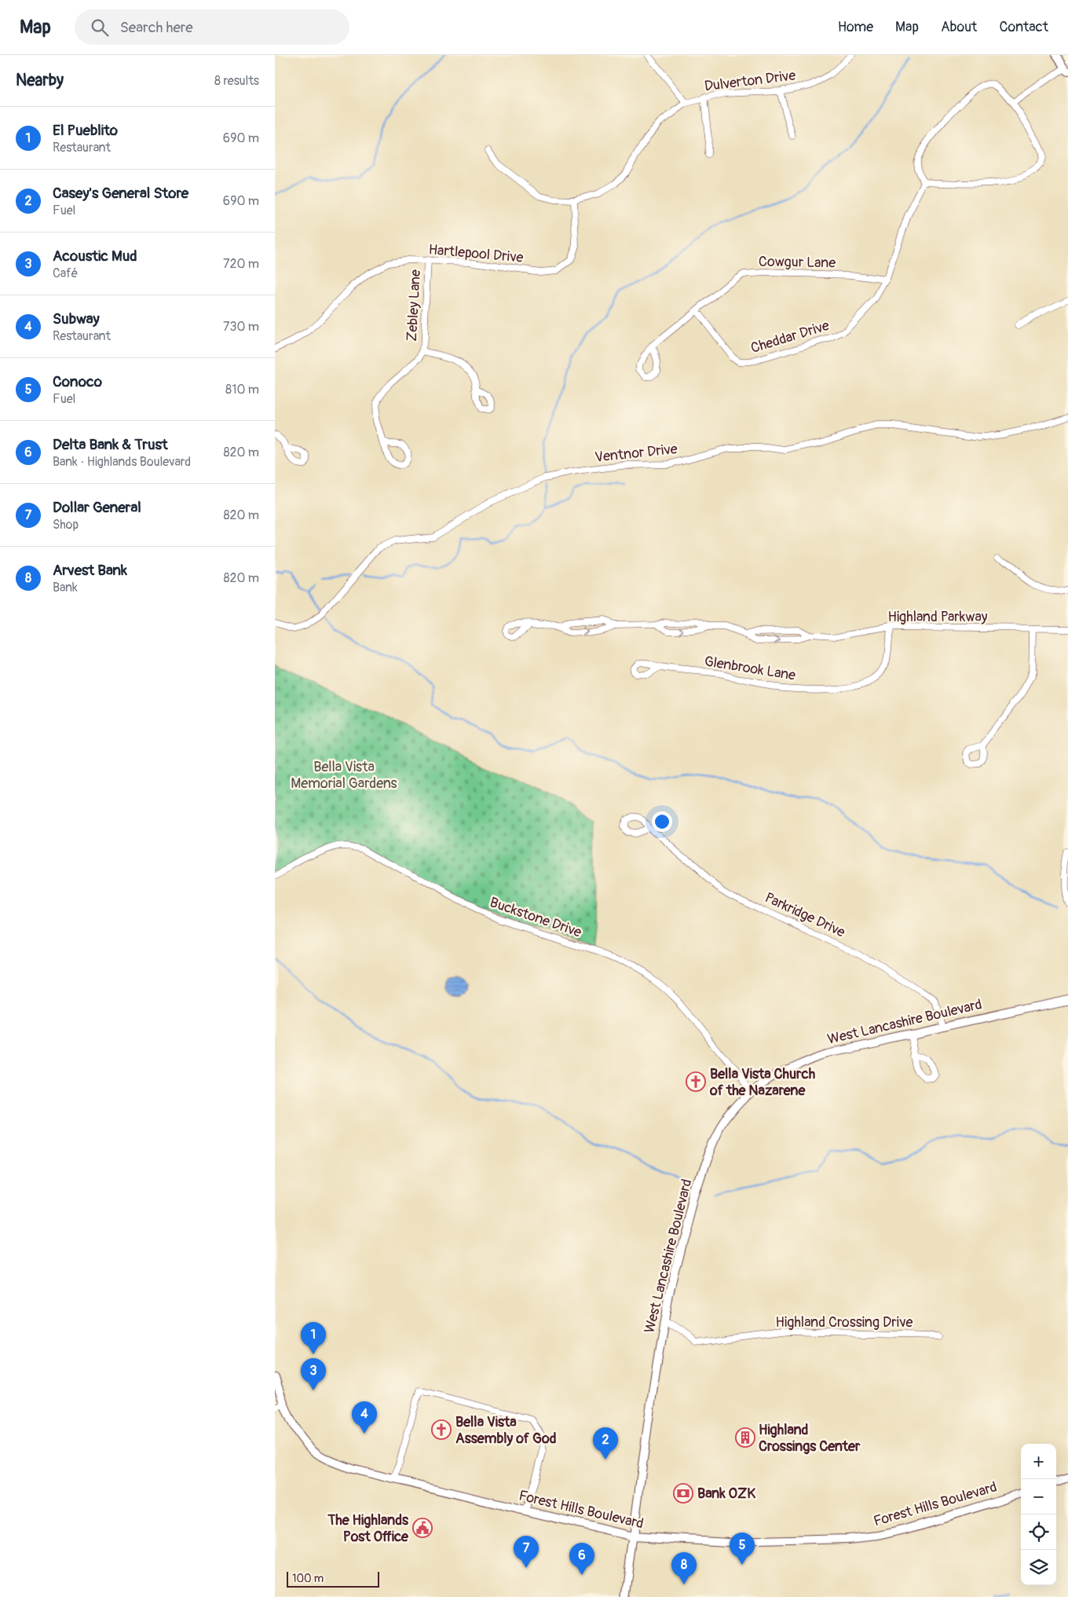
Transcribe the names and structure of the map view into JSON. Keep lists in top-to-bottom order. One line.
{"streets":{"main road":["West Lancashire Boulevard","Forest Hills Boulevard"],"street":["Dulverton Drive","Hartlepool Drive","Cowgur Lane","Zebley Lane","Cheddar Drive","Ventnor Drive","Highland Parkway","Glenbrook Lane","Parkridge Drive","Buckstone Drive","Highland Crossing Drive"]},"crossings":[["Dulverton Drive","Hartlepool Drive"],["Hartlepool Drive","Zebley Lane"],["Cowgur Lane","Cheddar Drive"],["Highland Parkway","Glenbrook Lane"],["Parkridge Drive","West Lancashire Boulevard"],["Buckstone Drive","West Lancashire Boulevard"],["West Lancashire Boulevard","Highland Crossing Drive"],["West Lancashire Boulevard","Forest Hills Boulevard"]],"parks":["Bella Vista Memorial Gardens"],"places":{"church":["Bella Vista Church of the Nazarene","Bella Vista Assembly of God"],"building":["Highland Crossings Center"],"bank":["Bank OZK"],"public building":["The Highlands Post Office"]},"scale_bar":"100 m","page":{"header":"Map","search":"Search here","nav":["Home","Map","About","Contact"],"heading":["Nearby","8 results"],"list":[{"mark":"1","name":"El Pueblito","note":"Restaurant","value":"690 m"},{"mark":"2","name":"Casey's General Store","note":"Fuel","value":"690 m"},{"mark":"3","name":"Acoustic Mud","note":"Café","value":"720 m"},{"mark":"4","name":"Subway","note":"Restaurant","value":"730 m"},{"mark":"5","name":"Conoco","note":"Fuel","value":"810 m"},{"mark":"6","name":"Delta Bank & Trust","note":"Bank · Highlands Boulevard","value":"820 m"},{"mark":"7","name":"Dollar General","note":"Shop","value":"820 m"},{"mark":"8","name":"Arvest Bank","note":"Bank","value":"820 m"}],"pins":["1","3","4","2","5","7","6","8"],"map_buttons":["+","−"],"scale":"100 m"}}
